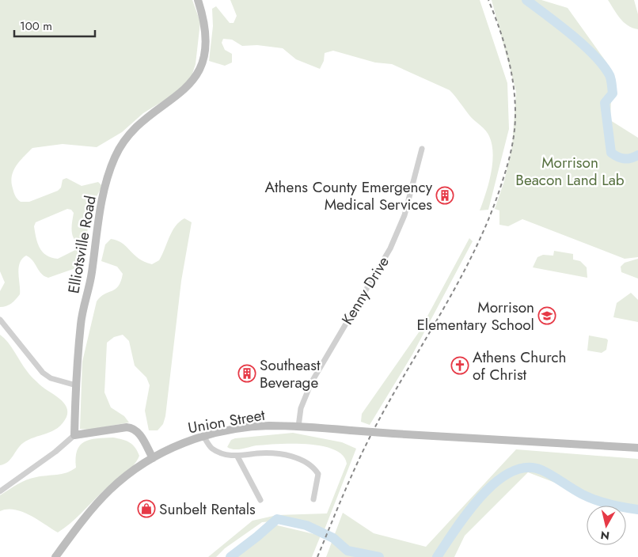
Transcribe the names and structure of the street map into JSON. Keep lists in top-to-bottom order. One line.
{"streets":{"main road":["Elliotsville Road","Union Street"],"street":["Kenny Drive"]},"crossings":[["Kenny Drive","Union Street"]],"parks":["Morrison Beacon Land Lab"],"places":{"building":["Athens County Emergency Medical Services","Southeast Beverage"],"school or university":["Morrison Elementary School"],"church":["Athens Church of Christ"],"shop":["Sunbelt Rentals"]},"scale_bar":"100 m","north":"bottom"}
